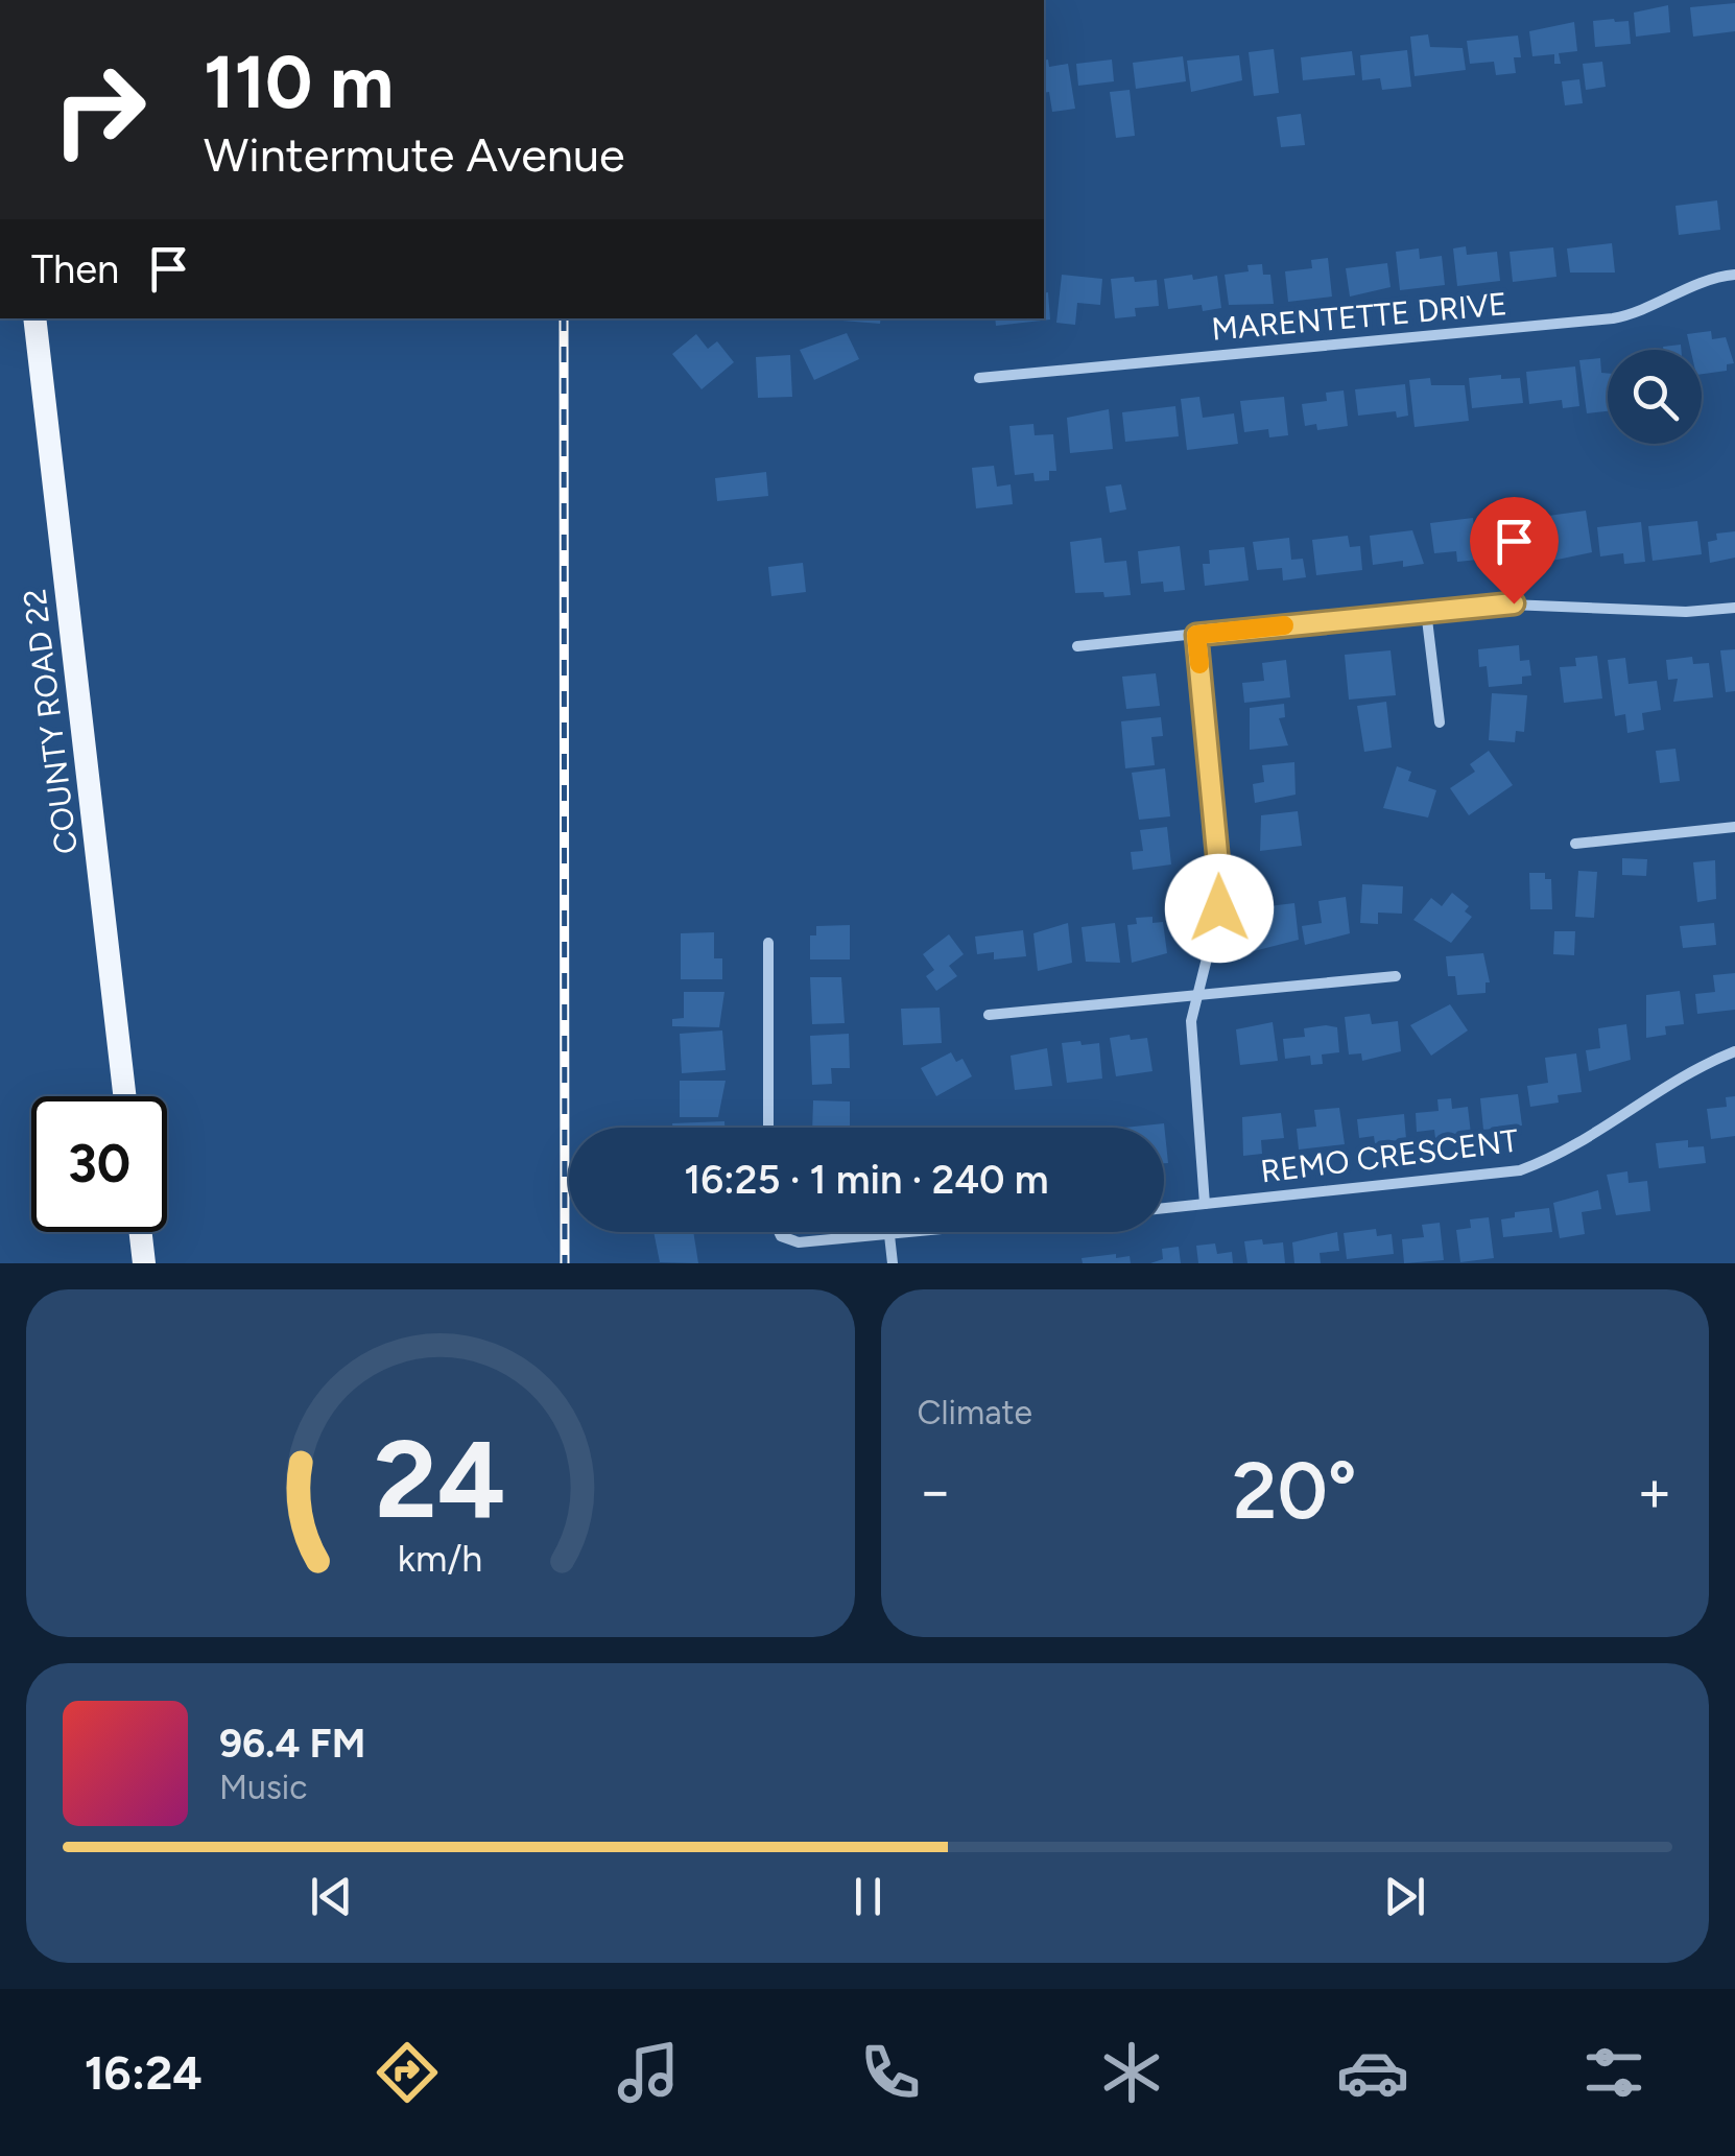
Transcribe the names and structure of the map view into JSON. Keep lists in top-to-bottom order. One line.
{"streets":{"main road":["COUNTY ROAD 22"],"street":["MARENTETTE DRIVE","REMO CRESCENT"]},"page":{"turn":["110 m","Wintermute Avenue"],"then":"Then","limit":"30","trip":"16:25 · 1 min · 240 m","tile":"Climate","heat":["−","20°","+"],"song":["96.4 FM","Music"],"tabs":"16:24","gauge":["24","km/h"]}}
